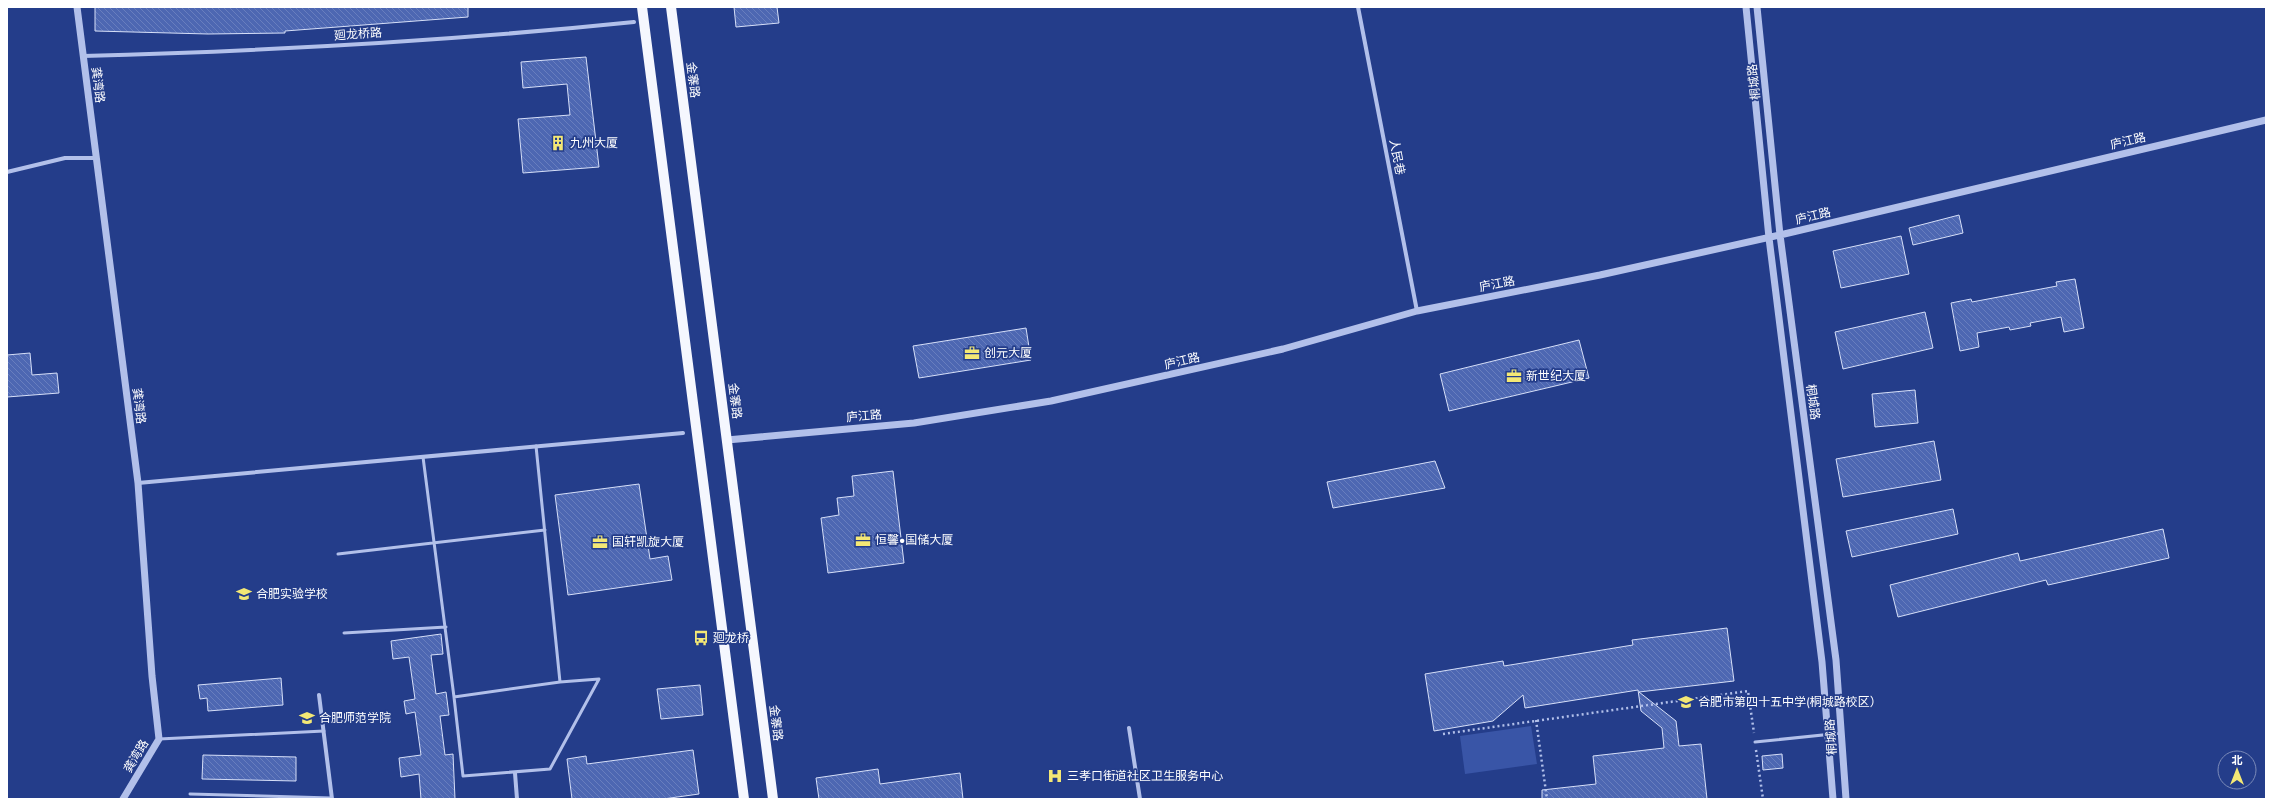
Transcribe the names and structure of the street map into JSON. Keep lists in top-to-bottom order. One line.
{"streets":{"main road":["金寨路"],"street":["廻龙桥路","桐城路","龚湾路","庐江路","人民巷"]},"crossings":[["廻龙桥路","龚湾路"],["金寨路","庐江路"],["桐城路","庐江路"],["庐江路","人民巷"]],"places":{"building":["九州大厦"],"office":["创元大厦","新世纪大厦","恒馨•国储大厦","国轩凯旋大厦"],"school or university":["合肥实验学校","合肥市第四十五中学(桐城路校区）","合肥师范学院"],"bus stop":["廻龙桥"],"hospital":["三孝口街道社区卫生服务中心"]},"north":"top"}
